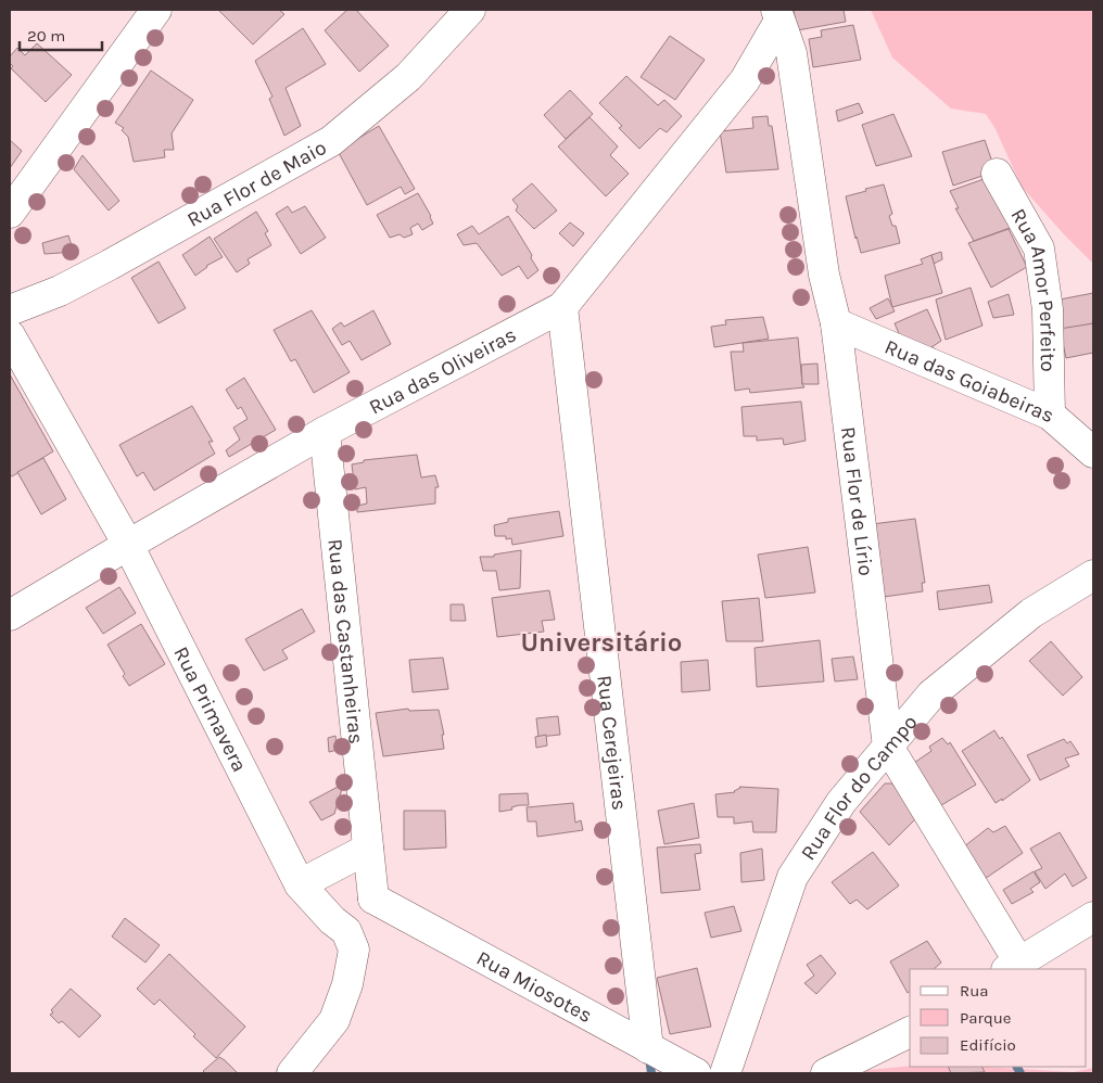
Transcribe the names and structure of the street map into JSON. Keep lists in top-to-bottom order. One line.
{"streets":{"street":["Rua Flor de Maio","Rua Amor Perfeito","Rua das Oliveiras","Rua das Goiabeiras","Rua Flor de Lírio","Rua das Castanheiras","Rua Primavera","Rua Cerejeiras","Rua Flor do Campo","Rua Miosotes"]},"crossings":[["Rua Amor Perfeito","Rua das Goiabeiras"],["Rua das Oliveiras","Rua Flor de Lírio"],["Rua das Oliveiras","Rua das Castanheiras"],["Rua das Oliveiras","Rua Primavera"],["Rua das Oliveiras","Rua Cerejeiras"],["Rua das Goiabeiras","Rua Flor de Lírio"],["Rua Flor de Lírio","Rua Flor do Campo"],["Rua das Castanheiras","Rua Miosotes"],["Rua Cerejeiras","Rua Miosotes"]],"districts":["Universitário"],"legend":["Rua","Parque","Edifício"],"scale_bar":"20 m"}
